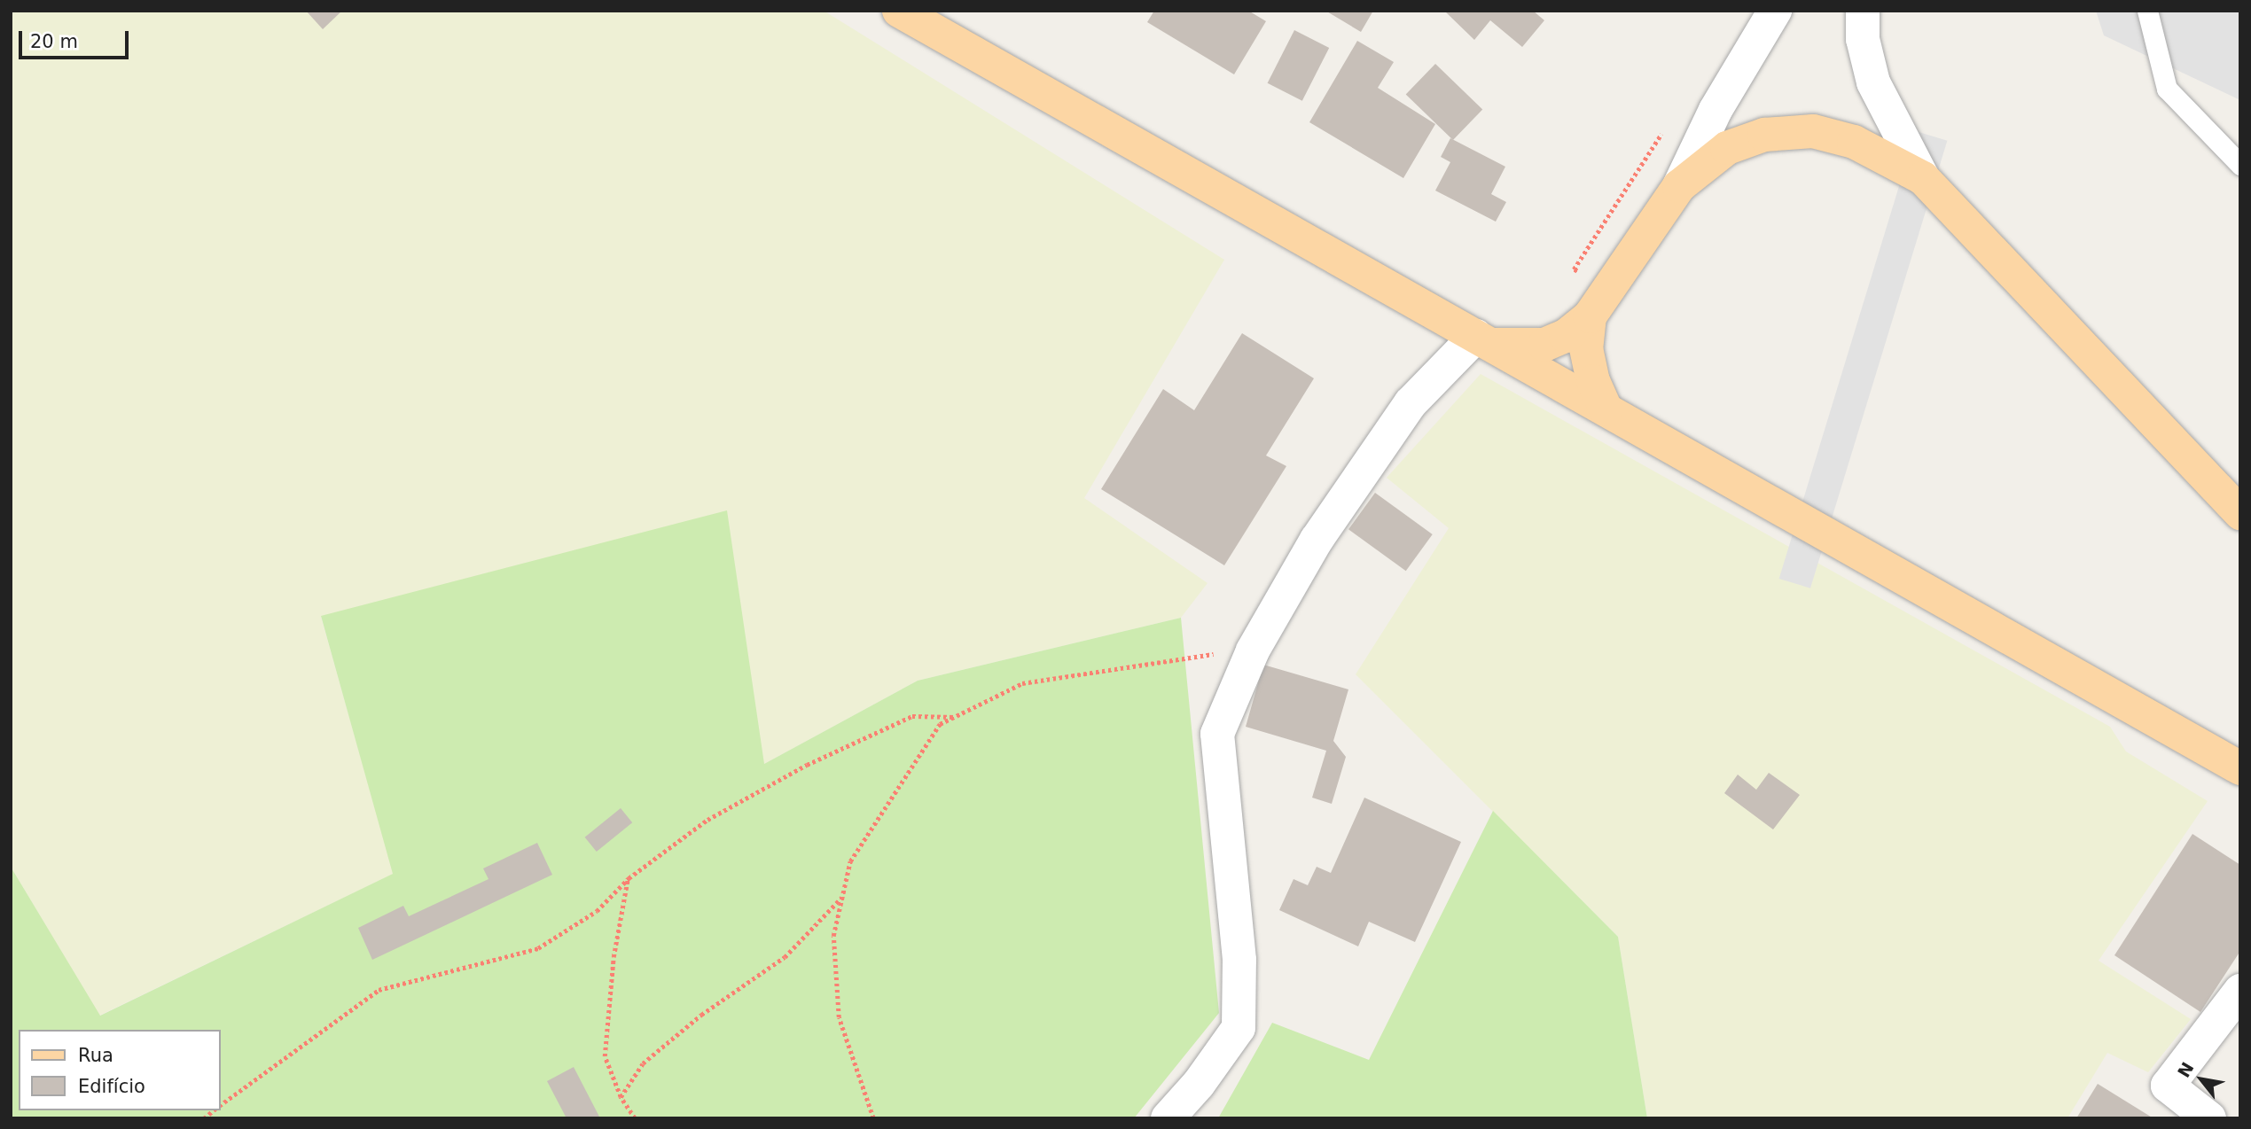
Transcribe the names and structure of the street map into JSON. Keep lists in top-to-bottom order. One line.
{"legend":["Rua","Edifício"],"scale_bar":"20 m","north":"top left"}
